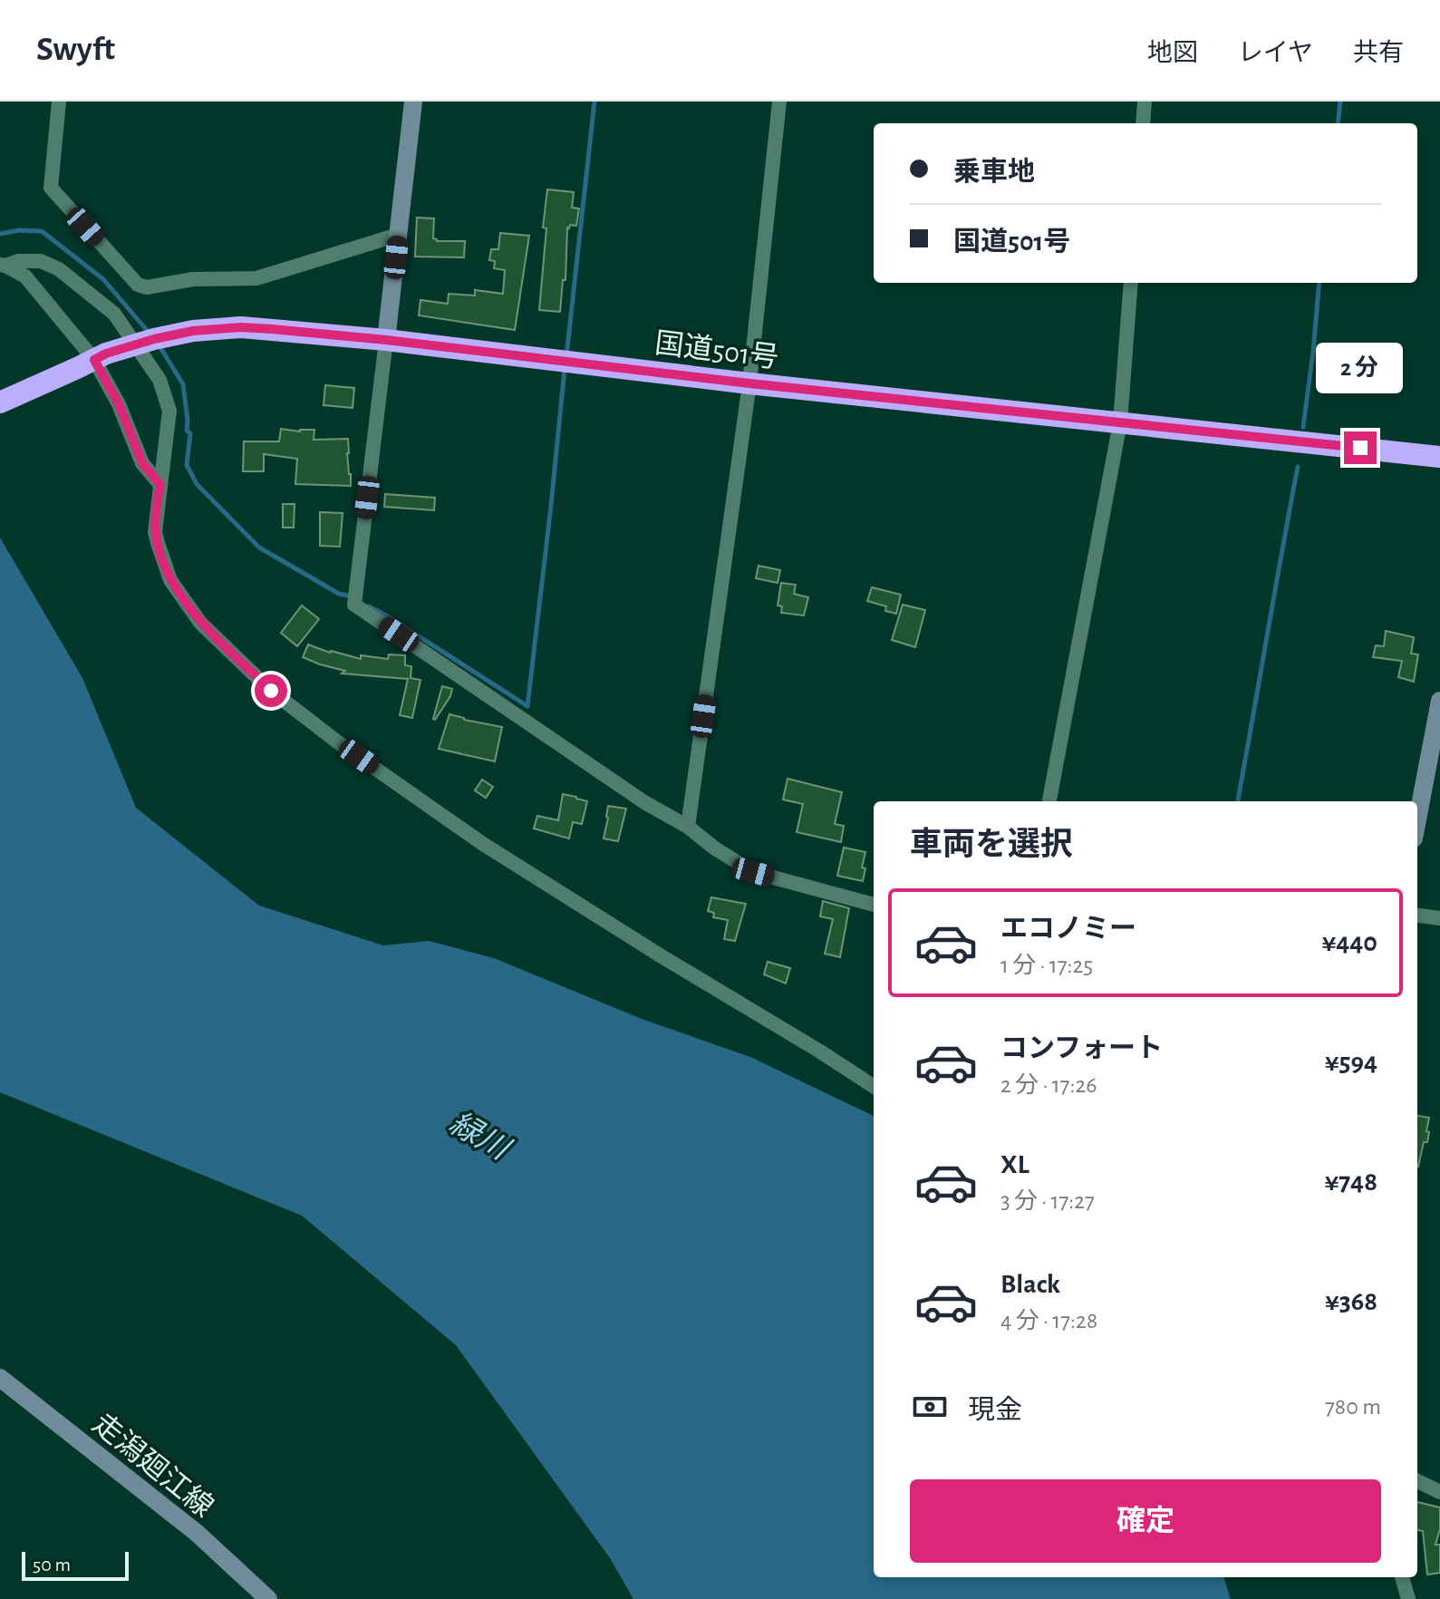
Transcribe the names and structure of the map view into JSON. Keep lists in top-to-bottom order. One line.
{"streets":{"highway":["国道501号"],"street":["走潟廻江線"]},"water":["緑川"],"scale_bar":"50 m","page":{"header":"Swyft","nav":["地図","レイヤ","共有"],"banner":["乗車地","国道501号"],"bubble":"2 分","heading":"車両を選択","list":[{"name":"エコノミー","note":"1 分 · 17:25","value":"¥440"},{"name":"コンフォート","note":"2 分 · 17:26","value":"¥594"},{"name":"XL","note":"3 分 · 17:27","value":"¥748"},{"name":"Black","note":"4 分 · 17:28","value":"¥368"}],"pay":["現金","780 m"],"buttons":"確定","scale":"50 m"}}
